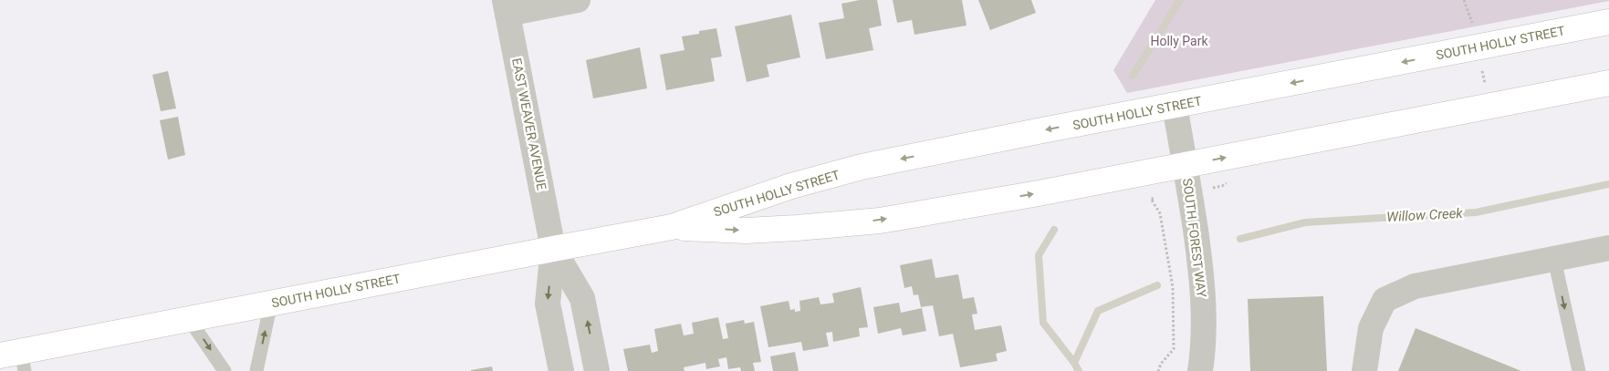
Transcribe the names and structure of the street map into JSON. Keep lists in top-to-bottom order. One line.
{"streets":{"main road":["SOUTH HOLLY STREET"],"street":["EAST WEAVER AVENUE","SOUTH FOREST WAY"]},"crossings":[["SOUTH HOLLY STREET","EAST WEAVER AVENUE"],["SOUTH HOLLY STREET","SOUTH FOREST WAY"]],"water":["Willow Creek"],"parks":["Holly Park"]}
